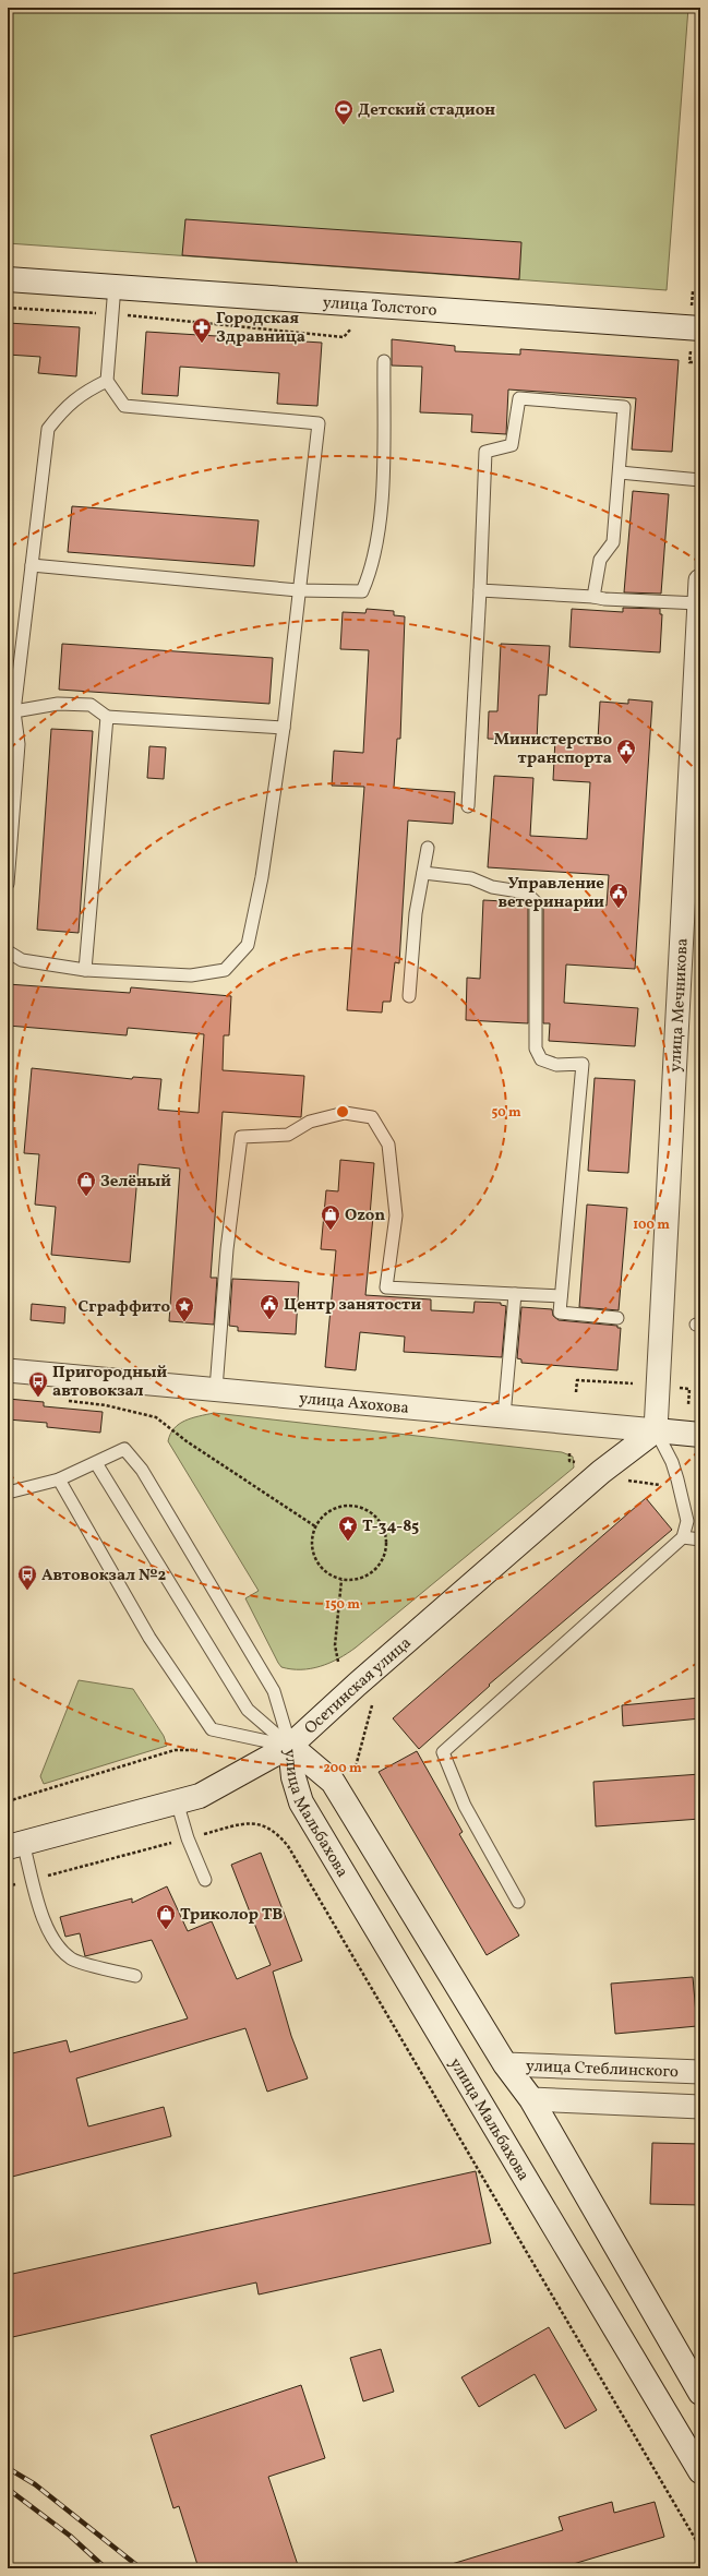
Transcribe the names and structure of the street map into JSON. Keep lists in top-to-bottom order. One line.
{"streets":{"main road":["улица Толстого","улица Ахохова","Осетинская улица","улица Мальбахова"],"street":["улица Мечникова","улица Стеблинского"]},"crossings":[["улица Мечникова","улица Ахохова"],["улица Мечникова","Осетинская улица"],["улица Ахохова","Осетинская улица"],["Осетинская улица","улица Мальбахова"],["улица Мальбахова","улица Стеблинского"]],"places":{"sports":["Детский стадион"],"pharmacy":["Городская Здравница"],"public building":["Министерство транспорта","Управление ветеринарии","Центр занятости"],"shop":["Зелёный","Ozon","Триколор ТВ"],"place":["Сграффито","Т-34-85"],"bus stop":["Пригородный автовокзал","Автовокзал №2"]},"rings":["50 m","100 m","150 m","200 m"]}
